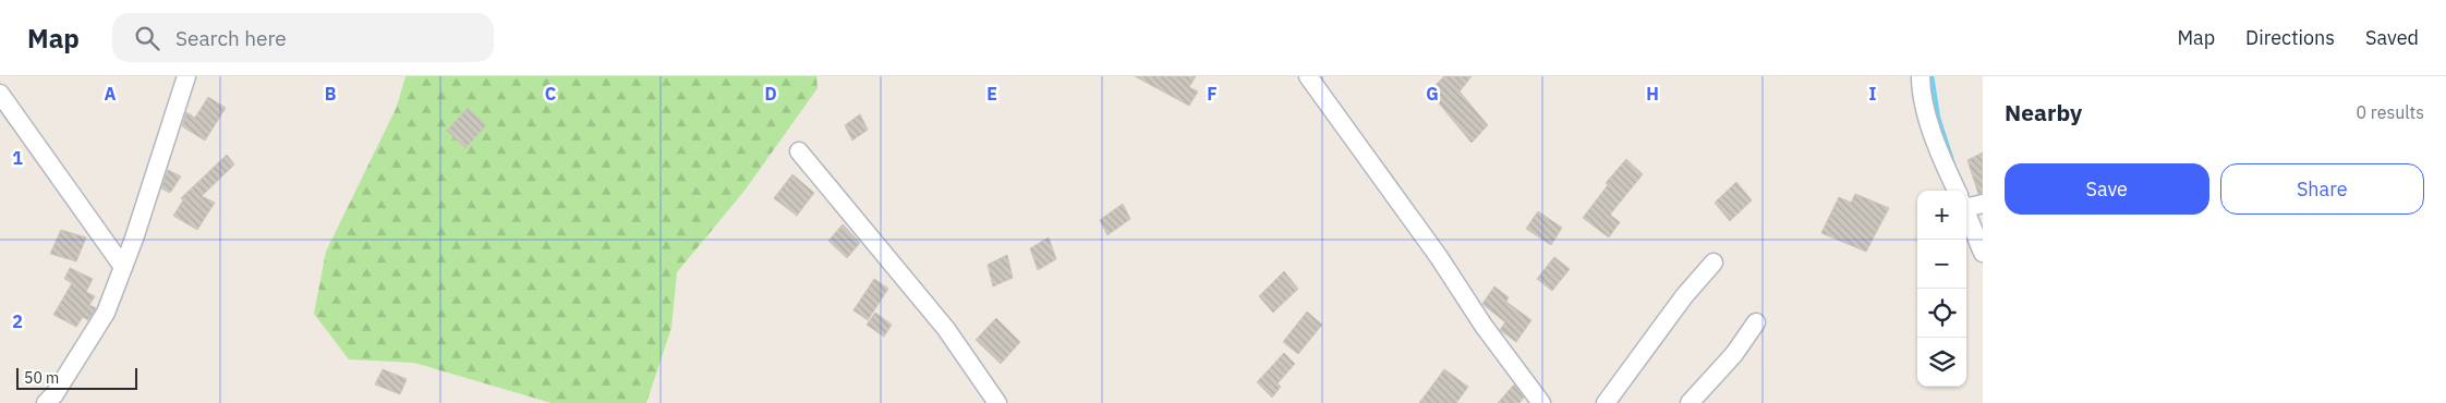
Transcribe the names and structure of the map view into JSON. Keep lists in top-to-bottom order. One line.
{"scale_bar":"50 m","page":{"header":"Map","search":"Search here","nav":["Map","Directions","Saved"],"heading":["Nearby","0 results"],"buttons":["Save","Share"],"map_buttons":["+","−"],"scale":"50 m"},"grid":{"columns":["A","B","C","D","E","F","G","H","I"],"rows":["1","2"]}}
